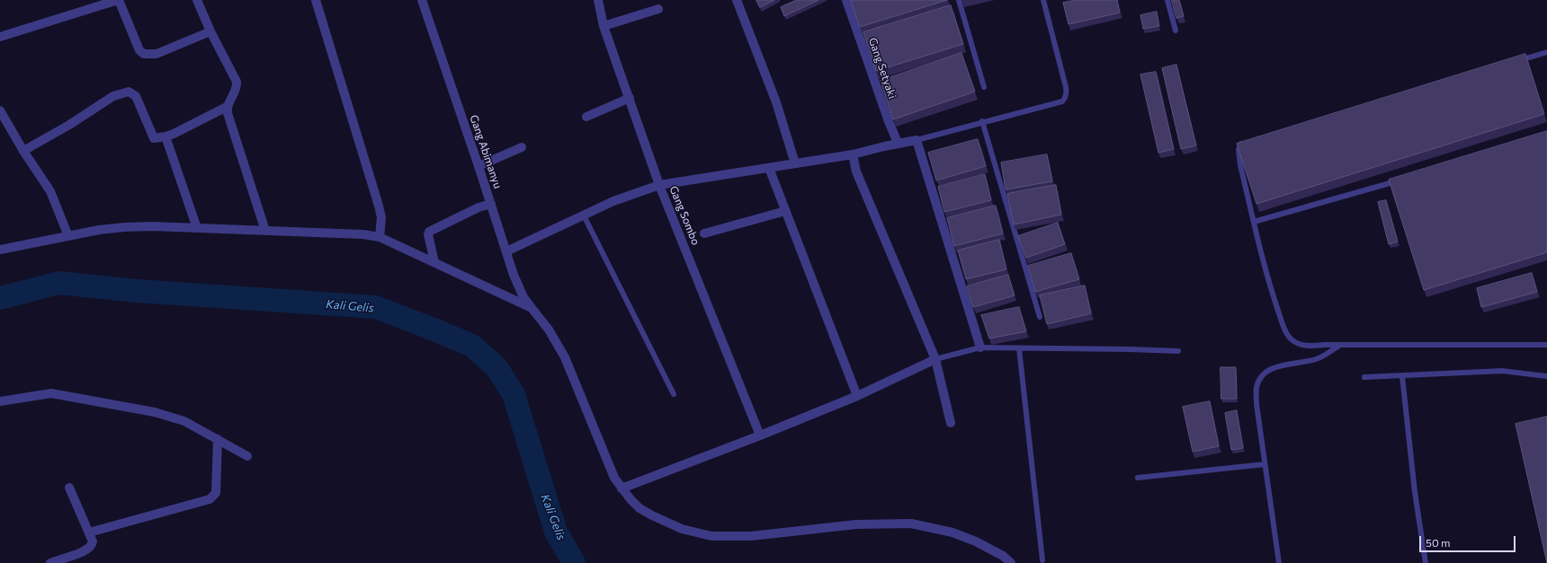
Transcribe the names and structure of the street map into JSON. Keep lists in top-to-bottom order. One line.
{"streets":{"street":["Gang Setyaki","Gang Abimanyu","Gang Sombo"]},"water":["Kali Gelis"],"scale_bar":"50 m"}
